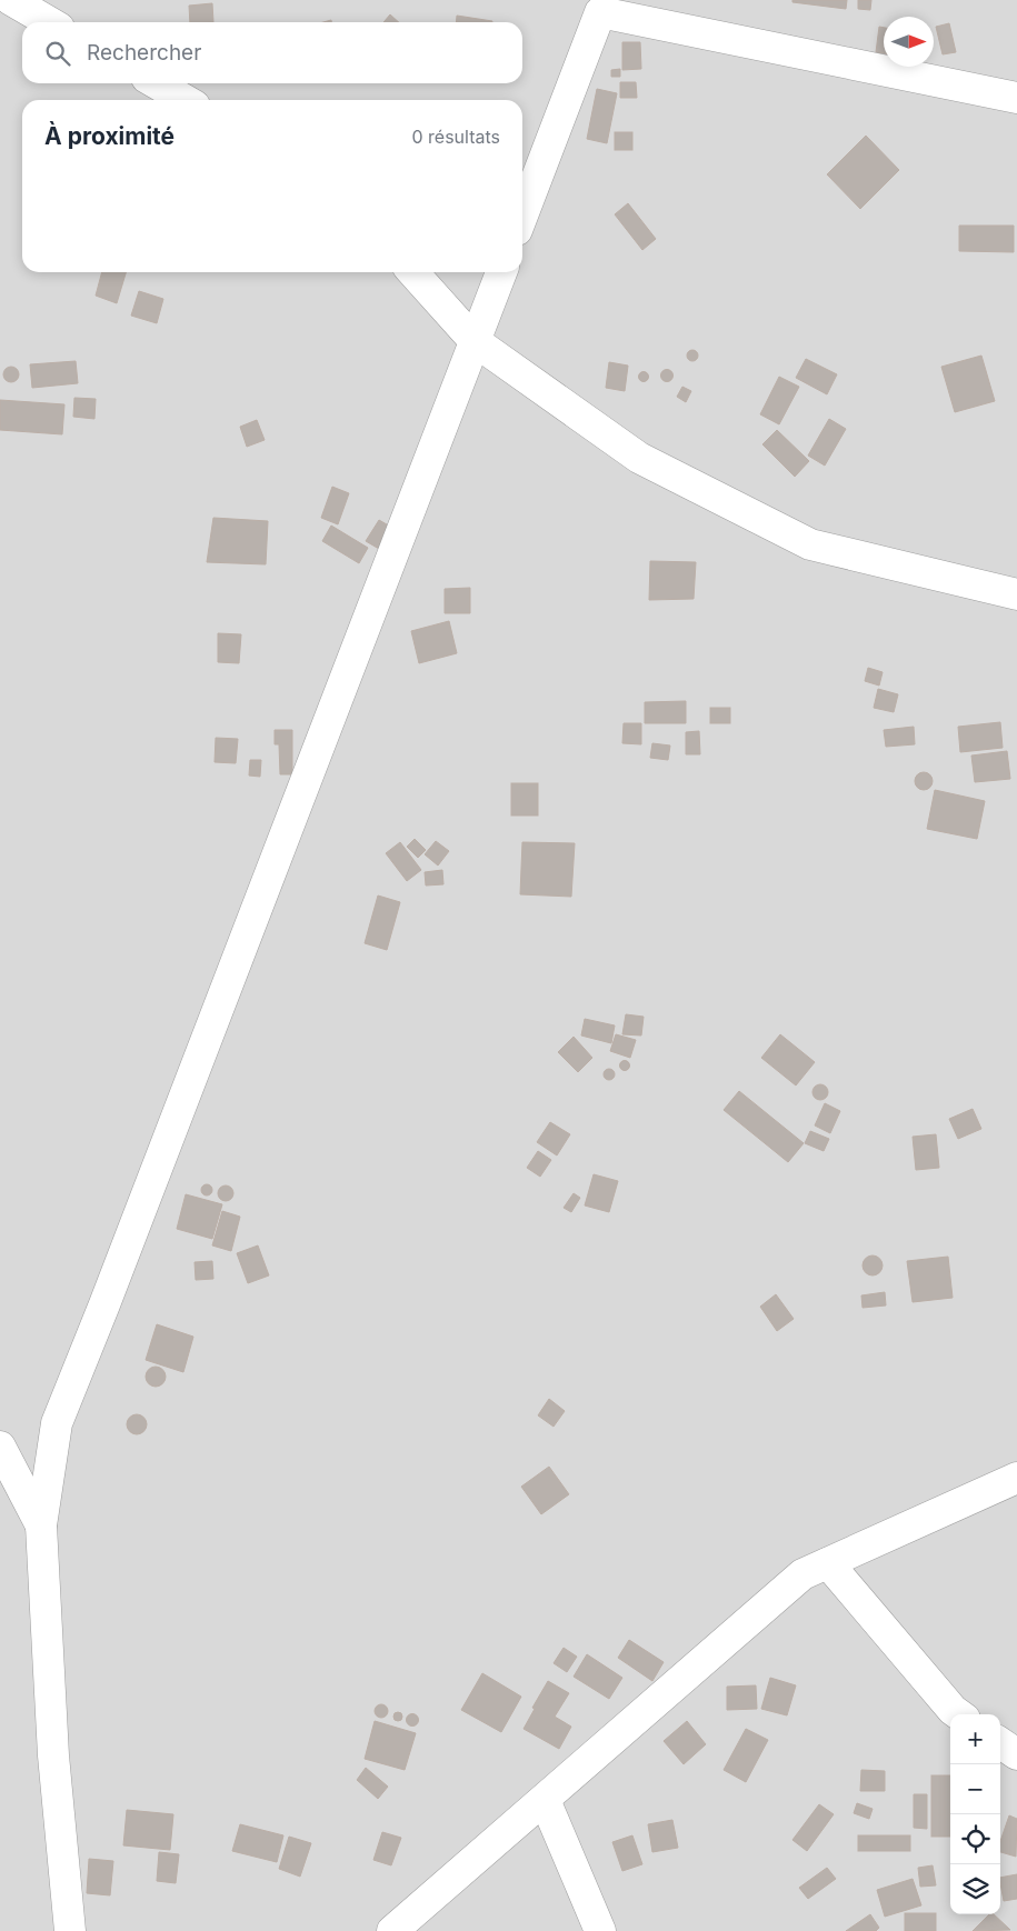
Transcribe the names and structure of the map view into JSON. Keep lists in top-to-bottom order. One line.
{"north":"right","page":{"search":"Rechercher","heading":["À proximité","0 résultats"],"map_buttons":["+","−"]}}
